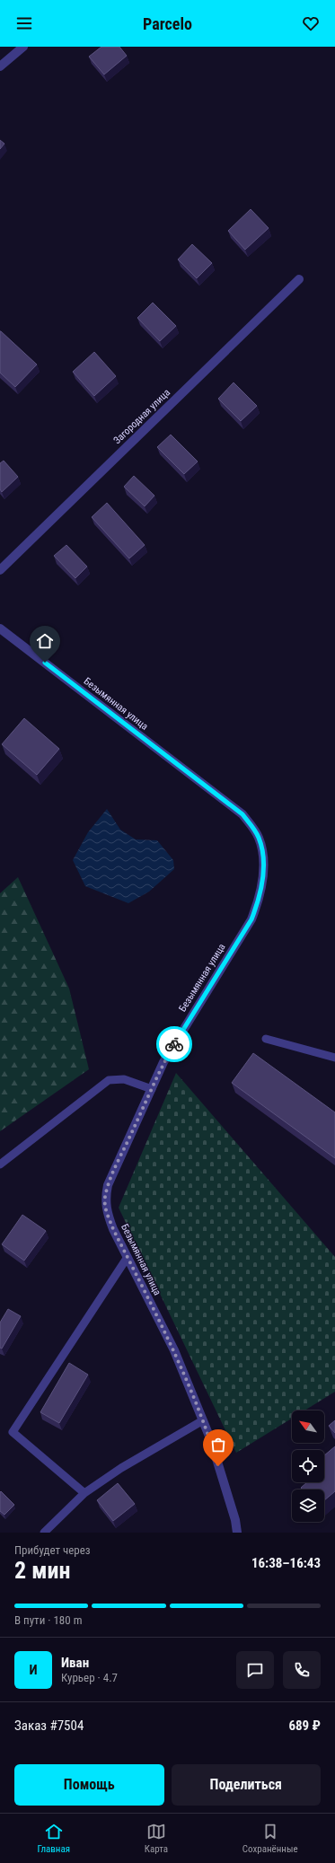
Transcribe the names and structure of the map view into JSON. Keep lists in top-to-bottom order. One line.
{"streets":{"street":["Загородная улица","Безымянная улица"]},"north":"top left","page":{"header":"Parcelo","heading":["2 мин","Прибудет через","16:38–16:43"],"panel":["Иван","Курьер · 4.7","Заказ #7504","689 ₽"],"bar":"В пути · 180 m","round":"И","buttons":["Помощь","Поделиться"],"tabs":["Главная","Карта","Сохранённые"]}}
